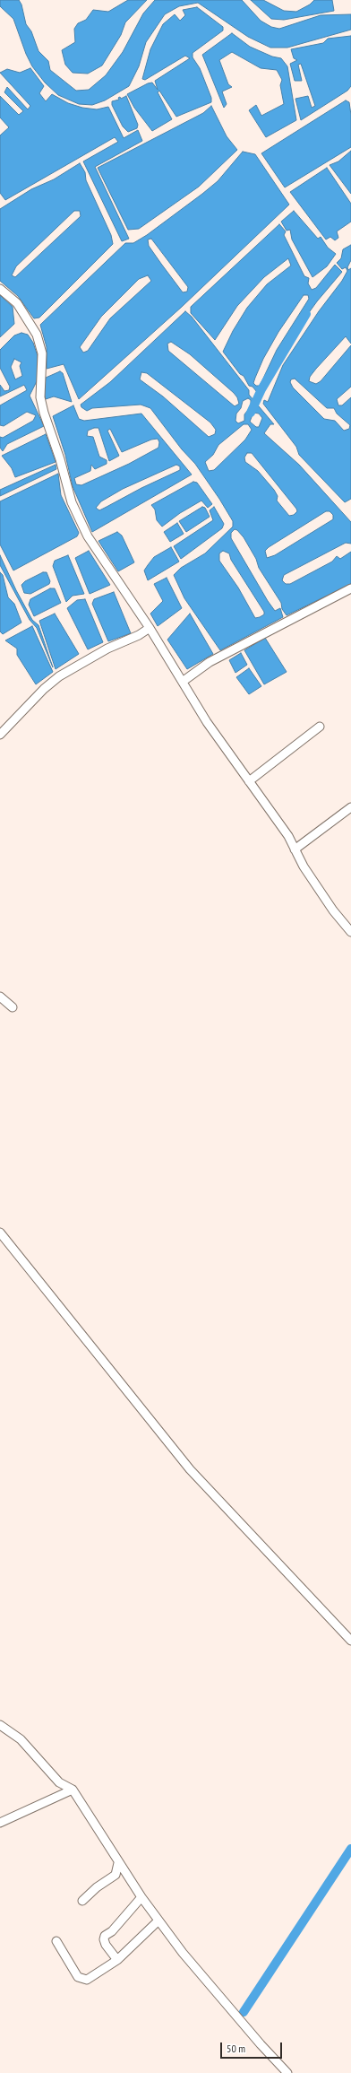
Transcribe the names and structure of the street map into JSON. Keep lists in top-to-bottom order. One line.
{"scale_bar":"50 m"}
